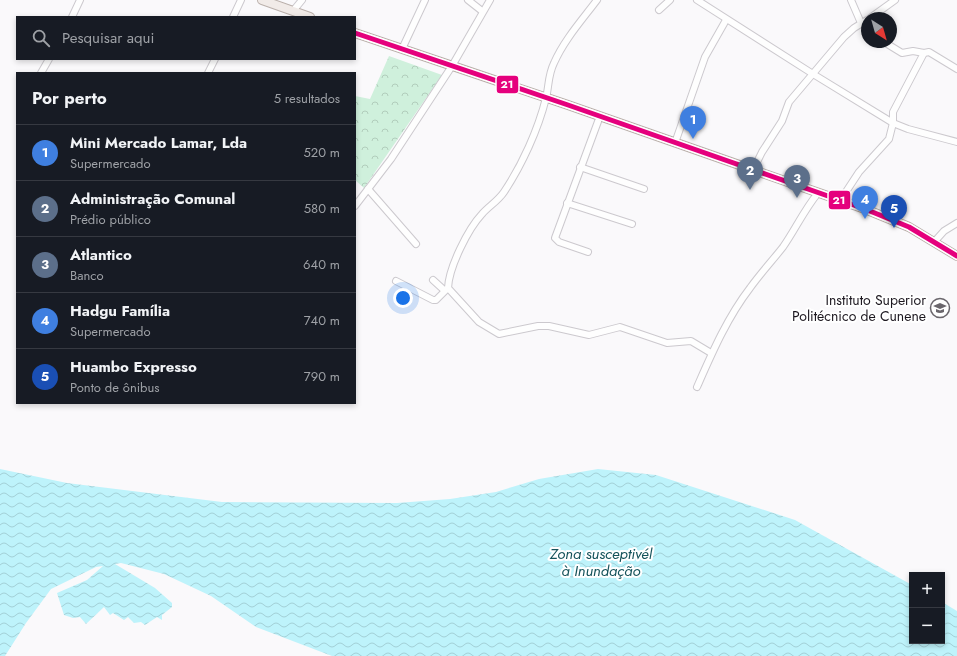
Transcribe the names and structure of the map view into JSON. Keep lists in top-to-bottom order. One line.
{"water":["Zona susceptivél à Inundação"],"places":{"school or university":["Instituto Superior Politécnico de Cunene"]},"lines":["transit line 21"],"north":"bottom right","page":{"search":"Pesquisar aqui","heading":["Por perto","5 resultados"],"pins":["1","2","3","4","5"],"list":[{"mark":"1","name":"Mini Mercado Lamar, Lda","note":"Supermercado","value":"520 m"},{"mark":"2","name":"Administração Comunal","note":"Prédio público","value":"580 m"},{"mark":"3","name":"Atlantico","note":"Banco","value":"640 m"},{"mark":"4","name":"Hadgu Família","note":"Supermercado","value":"740 m"},{"mark":"5","name":"Huambo Expresso","note":"Ponto de ônibus","value":"790 m"}],"map_buttons":["+","−"]}}
